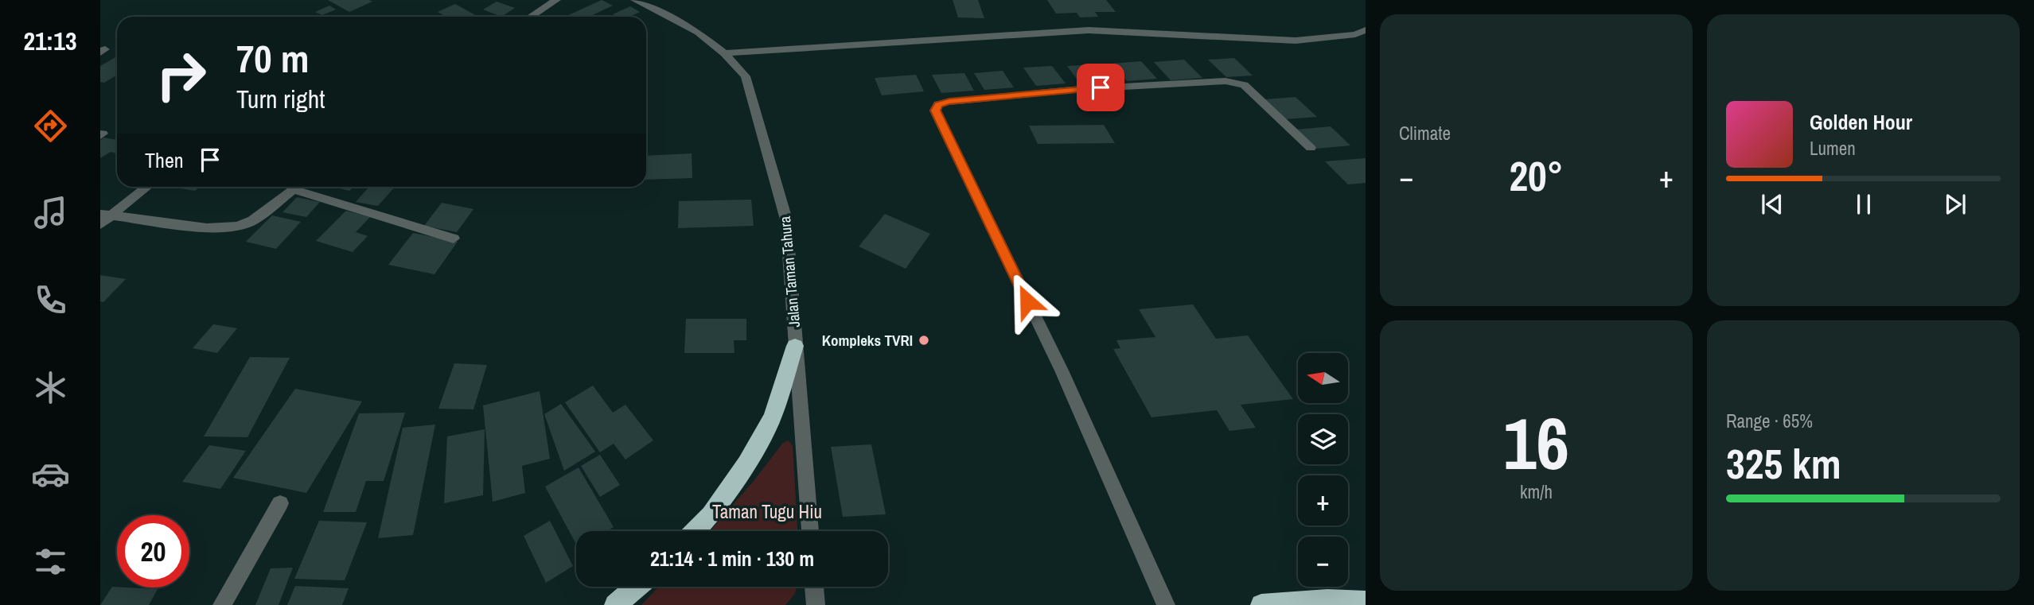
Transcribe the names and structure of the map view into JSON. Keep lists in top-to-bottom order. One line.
{"streets":{"street":["Jalan Taman Tahura"]},"parks":["Taman Tugu Hiu"],"places":["Kompleks TVRI"],"north":"left","page":{"tabs":"21:13","tile":["Climate",["16","km/h"],["Range · 65%","325 km"]],"turn":["70 m","Turn right"],"song":["Golden Hour","Lumen"],"then":"Then","heat":["−","20°","+"],"map_buttons":["+","−"],"limit":"20","trip":"21:14 · 1 min · 130 m"}}
